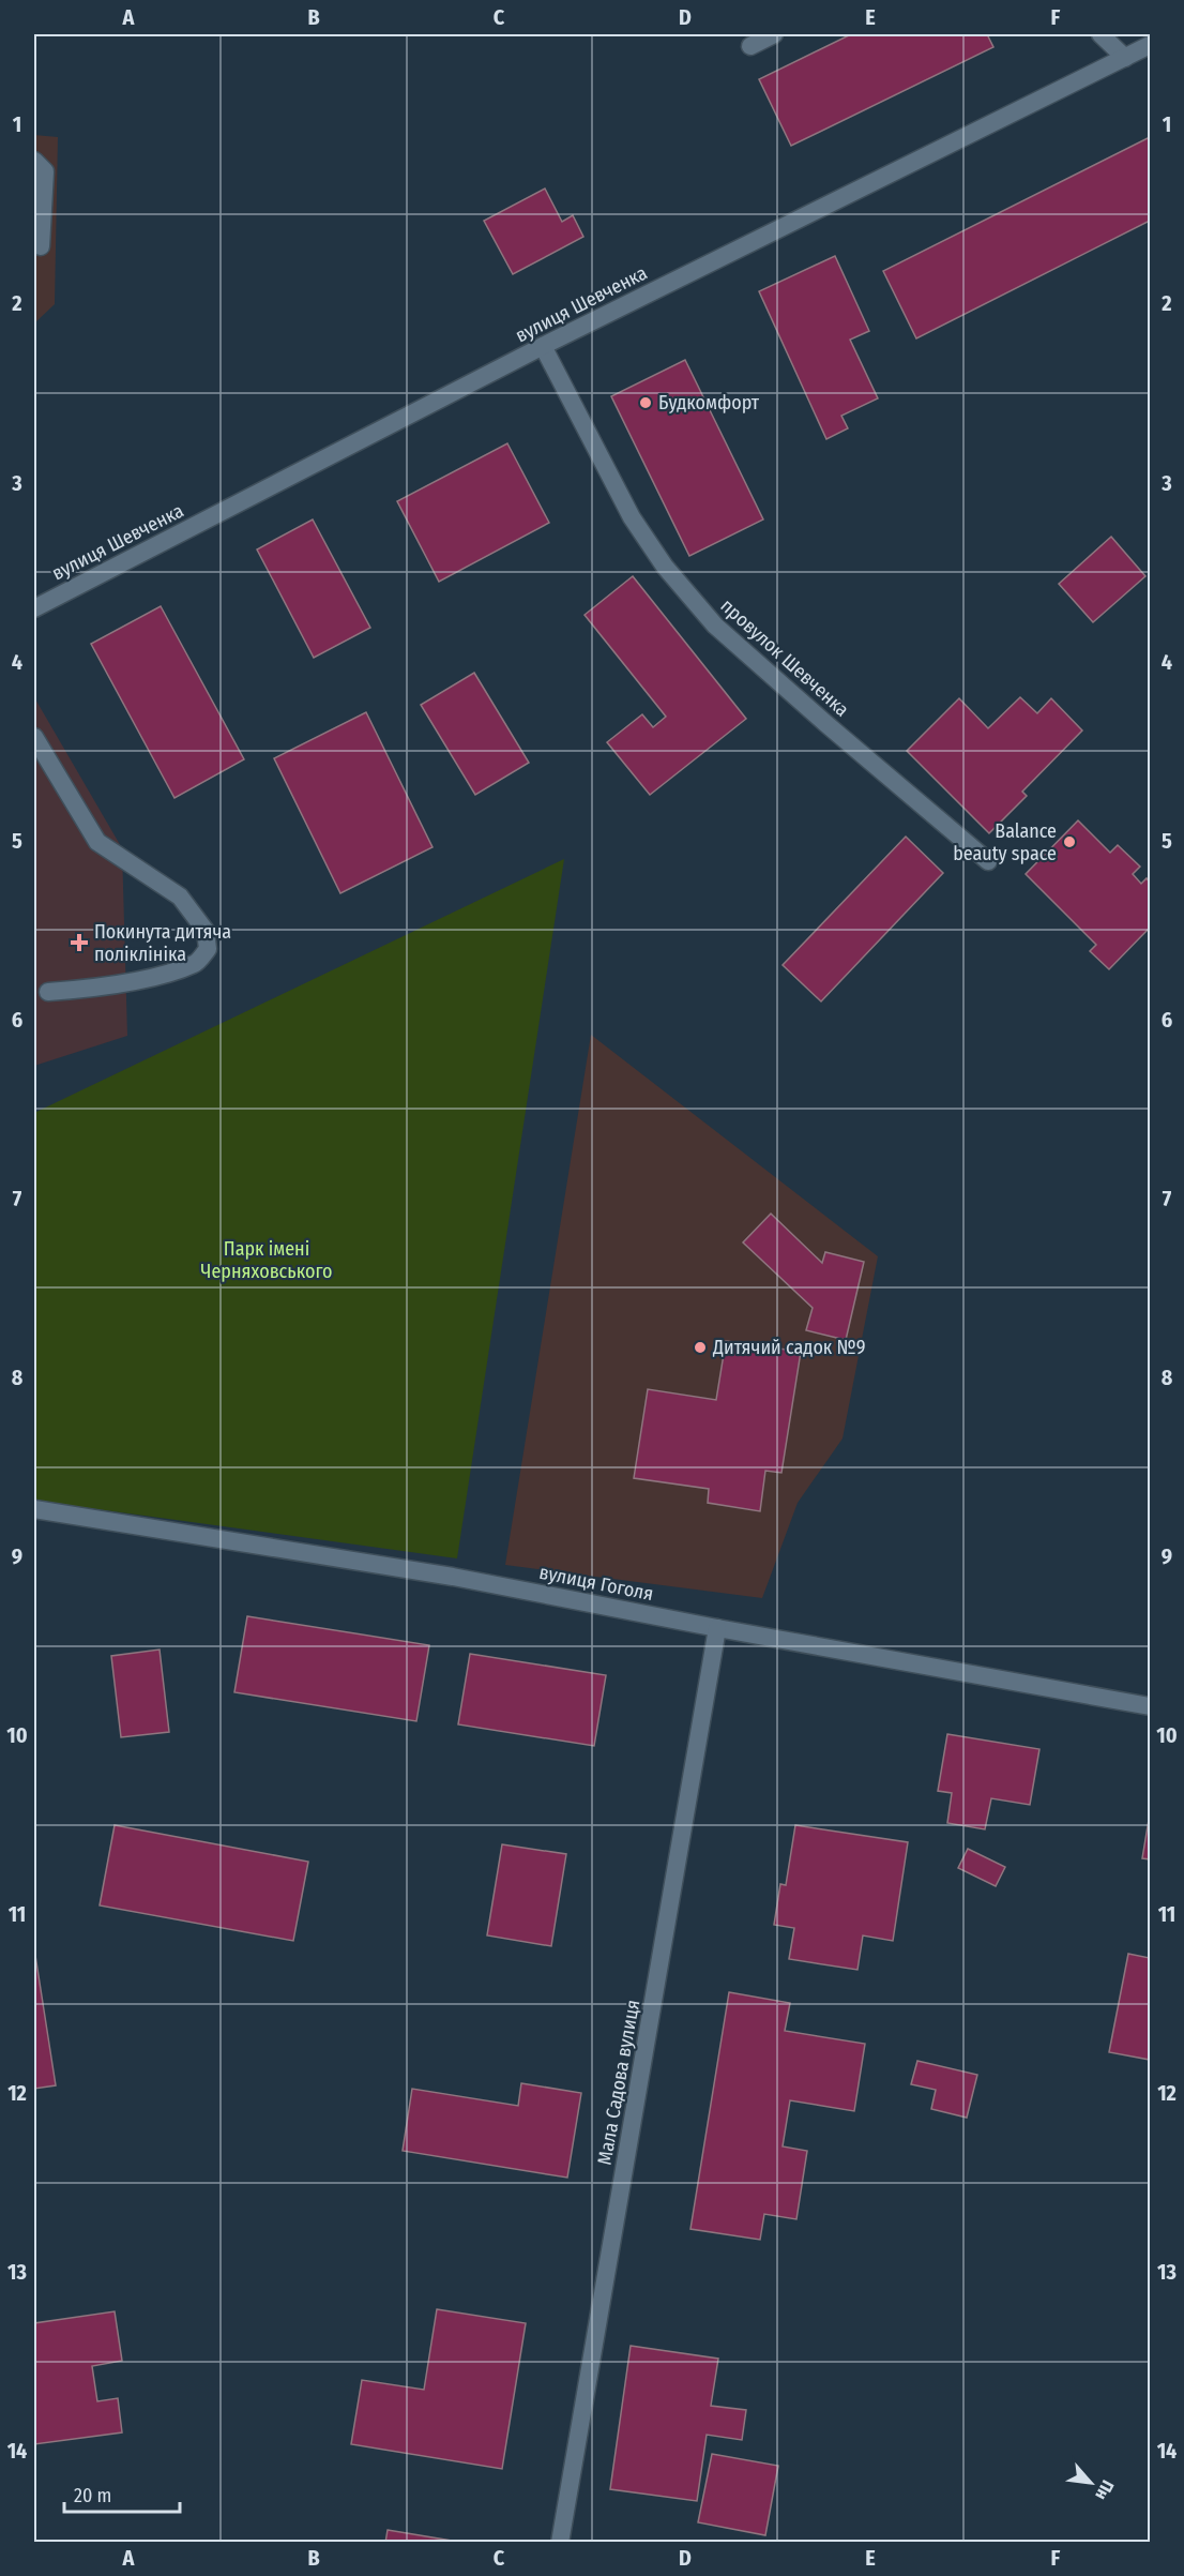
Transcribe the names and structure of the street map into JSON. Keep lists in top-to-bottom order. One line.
{"streets":{"street":["вулиця Шевченка","провулок Шевченка","вулиця Гоголя","Мала Садова вулиця"]},"crossings":[["вулиця Шевченка","провулок Шевченка"],["вулиця Гоголя","Мала Садова вулиця"]],"parks":["Парк імені Черняховського"],"places":{"other":["Будкомфорт","Balance beauty space","Дитячий садок №9"],"health":["Покинута дитяча поліклініка"]},"scale_bar":"20 m","north":"bottom right","grid":{"columns":["A","B","C","D","E","F"],"rows":["1","2","3","4","5","6","7","8","9","10","11","12","13","14"]}}
